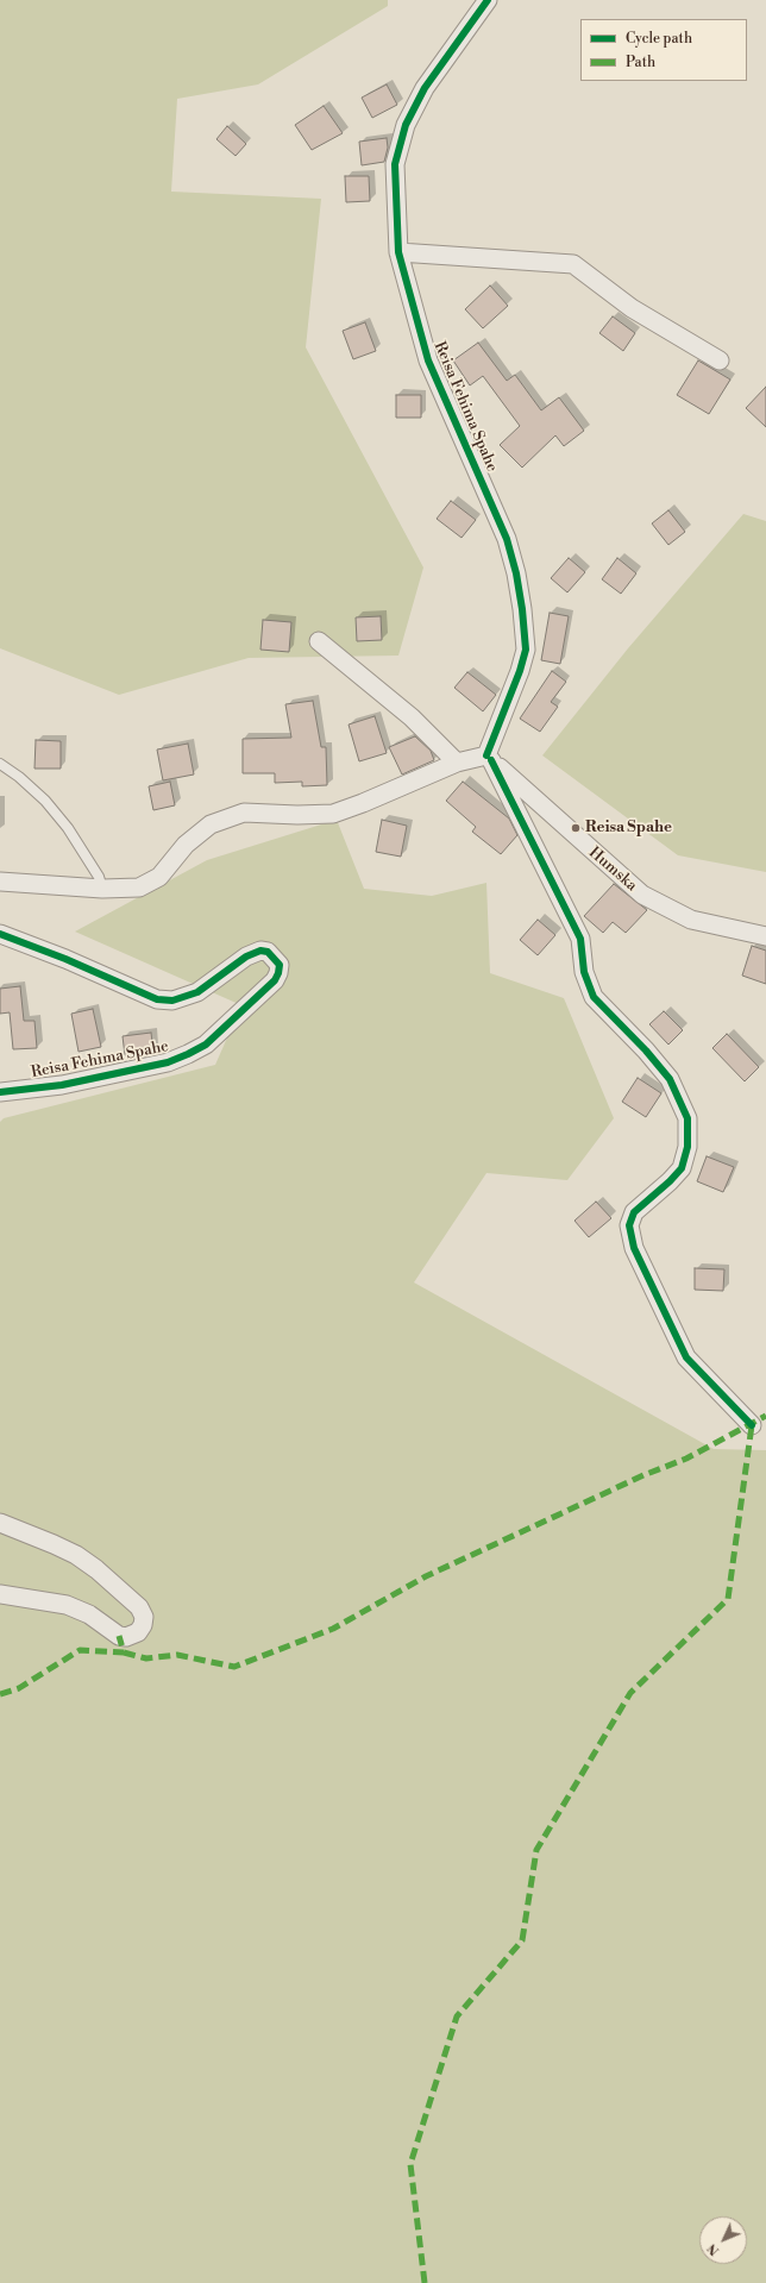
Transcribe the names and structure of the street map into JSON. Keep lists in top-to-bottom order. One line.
{"streets":{"street":["Reisa Fehima Spahe","Humska"]},"crossings":[["Reisa Fehima Spahe","Humska"]],"places":["Reisa Spahe"],"legend":["Cycle path","Path"],"north":"bottom left"}
